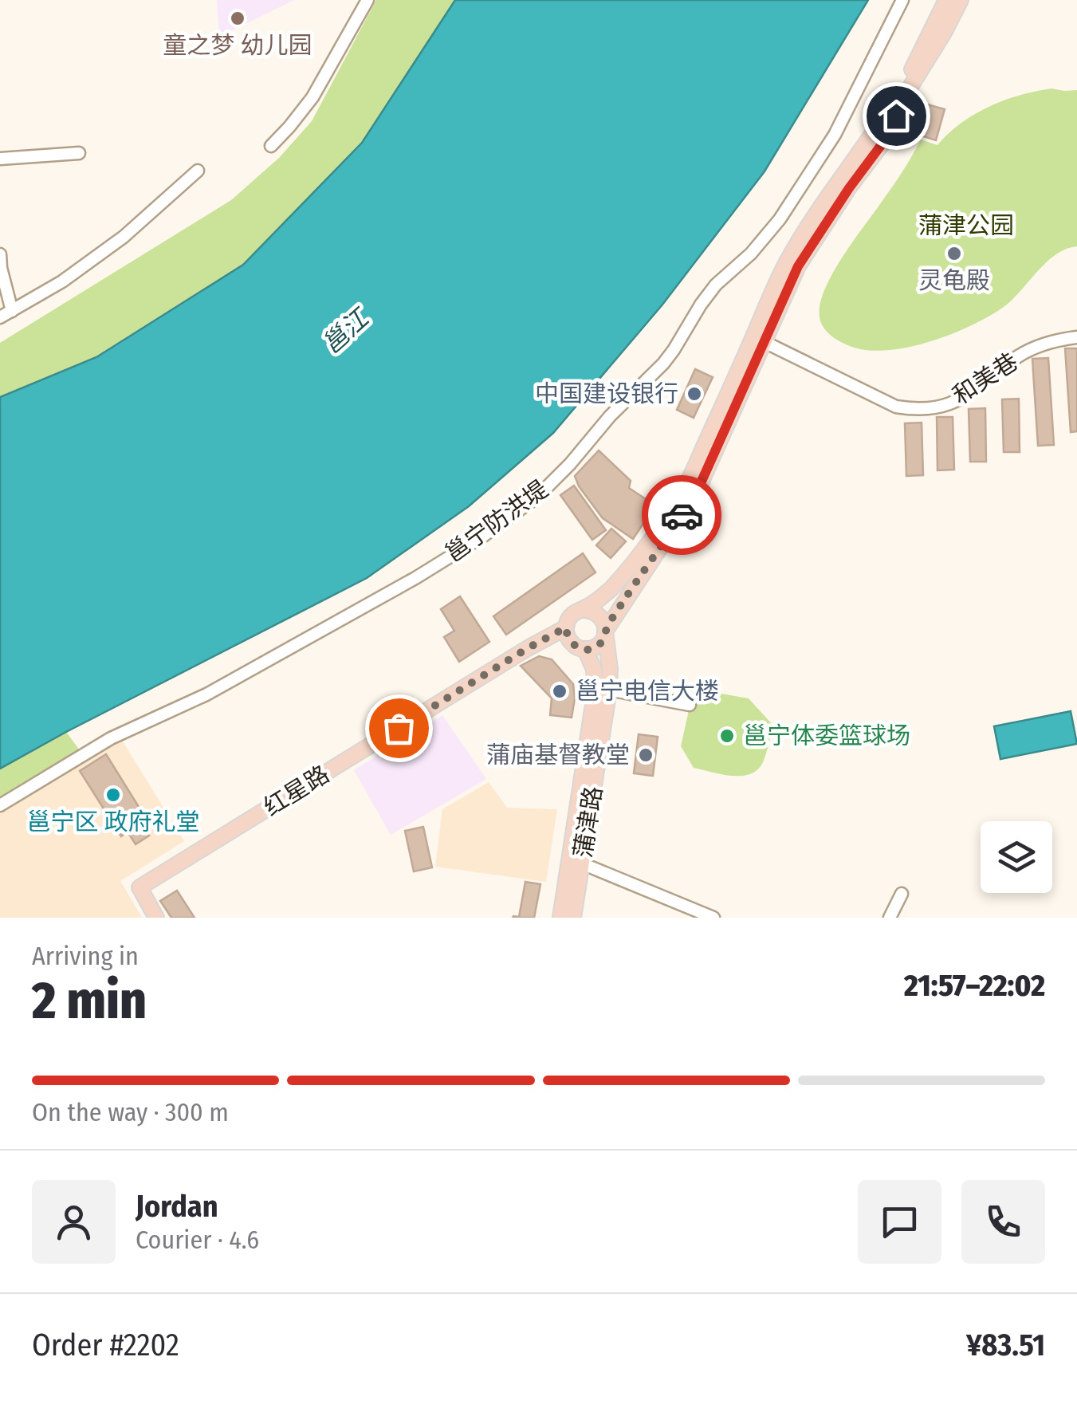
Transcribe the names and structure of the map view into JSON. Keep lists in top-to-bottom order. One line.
{"streets":{"main road":["红星路","蒲津路"],"street":["和美巷","邕宁防洪堤"]},"crossings":[["红星路","蒲津路"]],"water":["邕江"],"parks":["蒲津公园"],"places":["童之梦 幼儿园","灵龟殿","中国建设银行","邕宁电信大楼","邕宁体委篮球场","蒲庙基督教堂","邕宁区 政府礼堂"],"page":{"heading":["2 min","Arriving in","21:57–22:02"],"panel":["Jordan","Courier · 4.6","Order #2202","¥83.51"],"bar":"On the way · 300 m"}}
